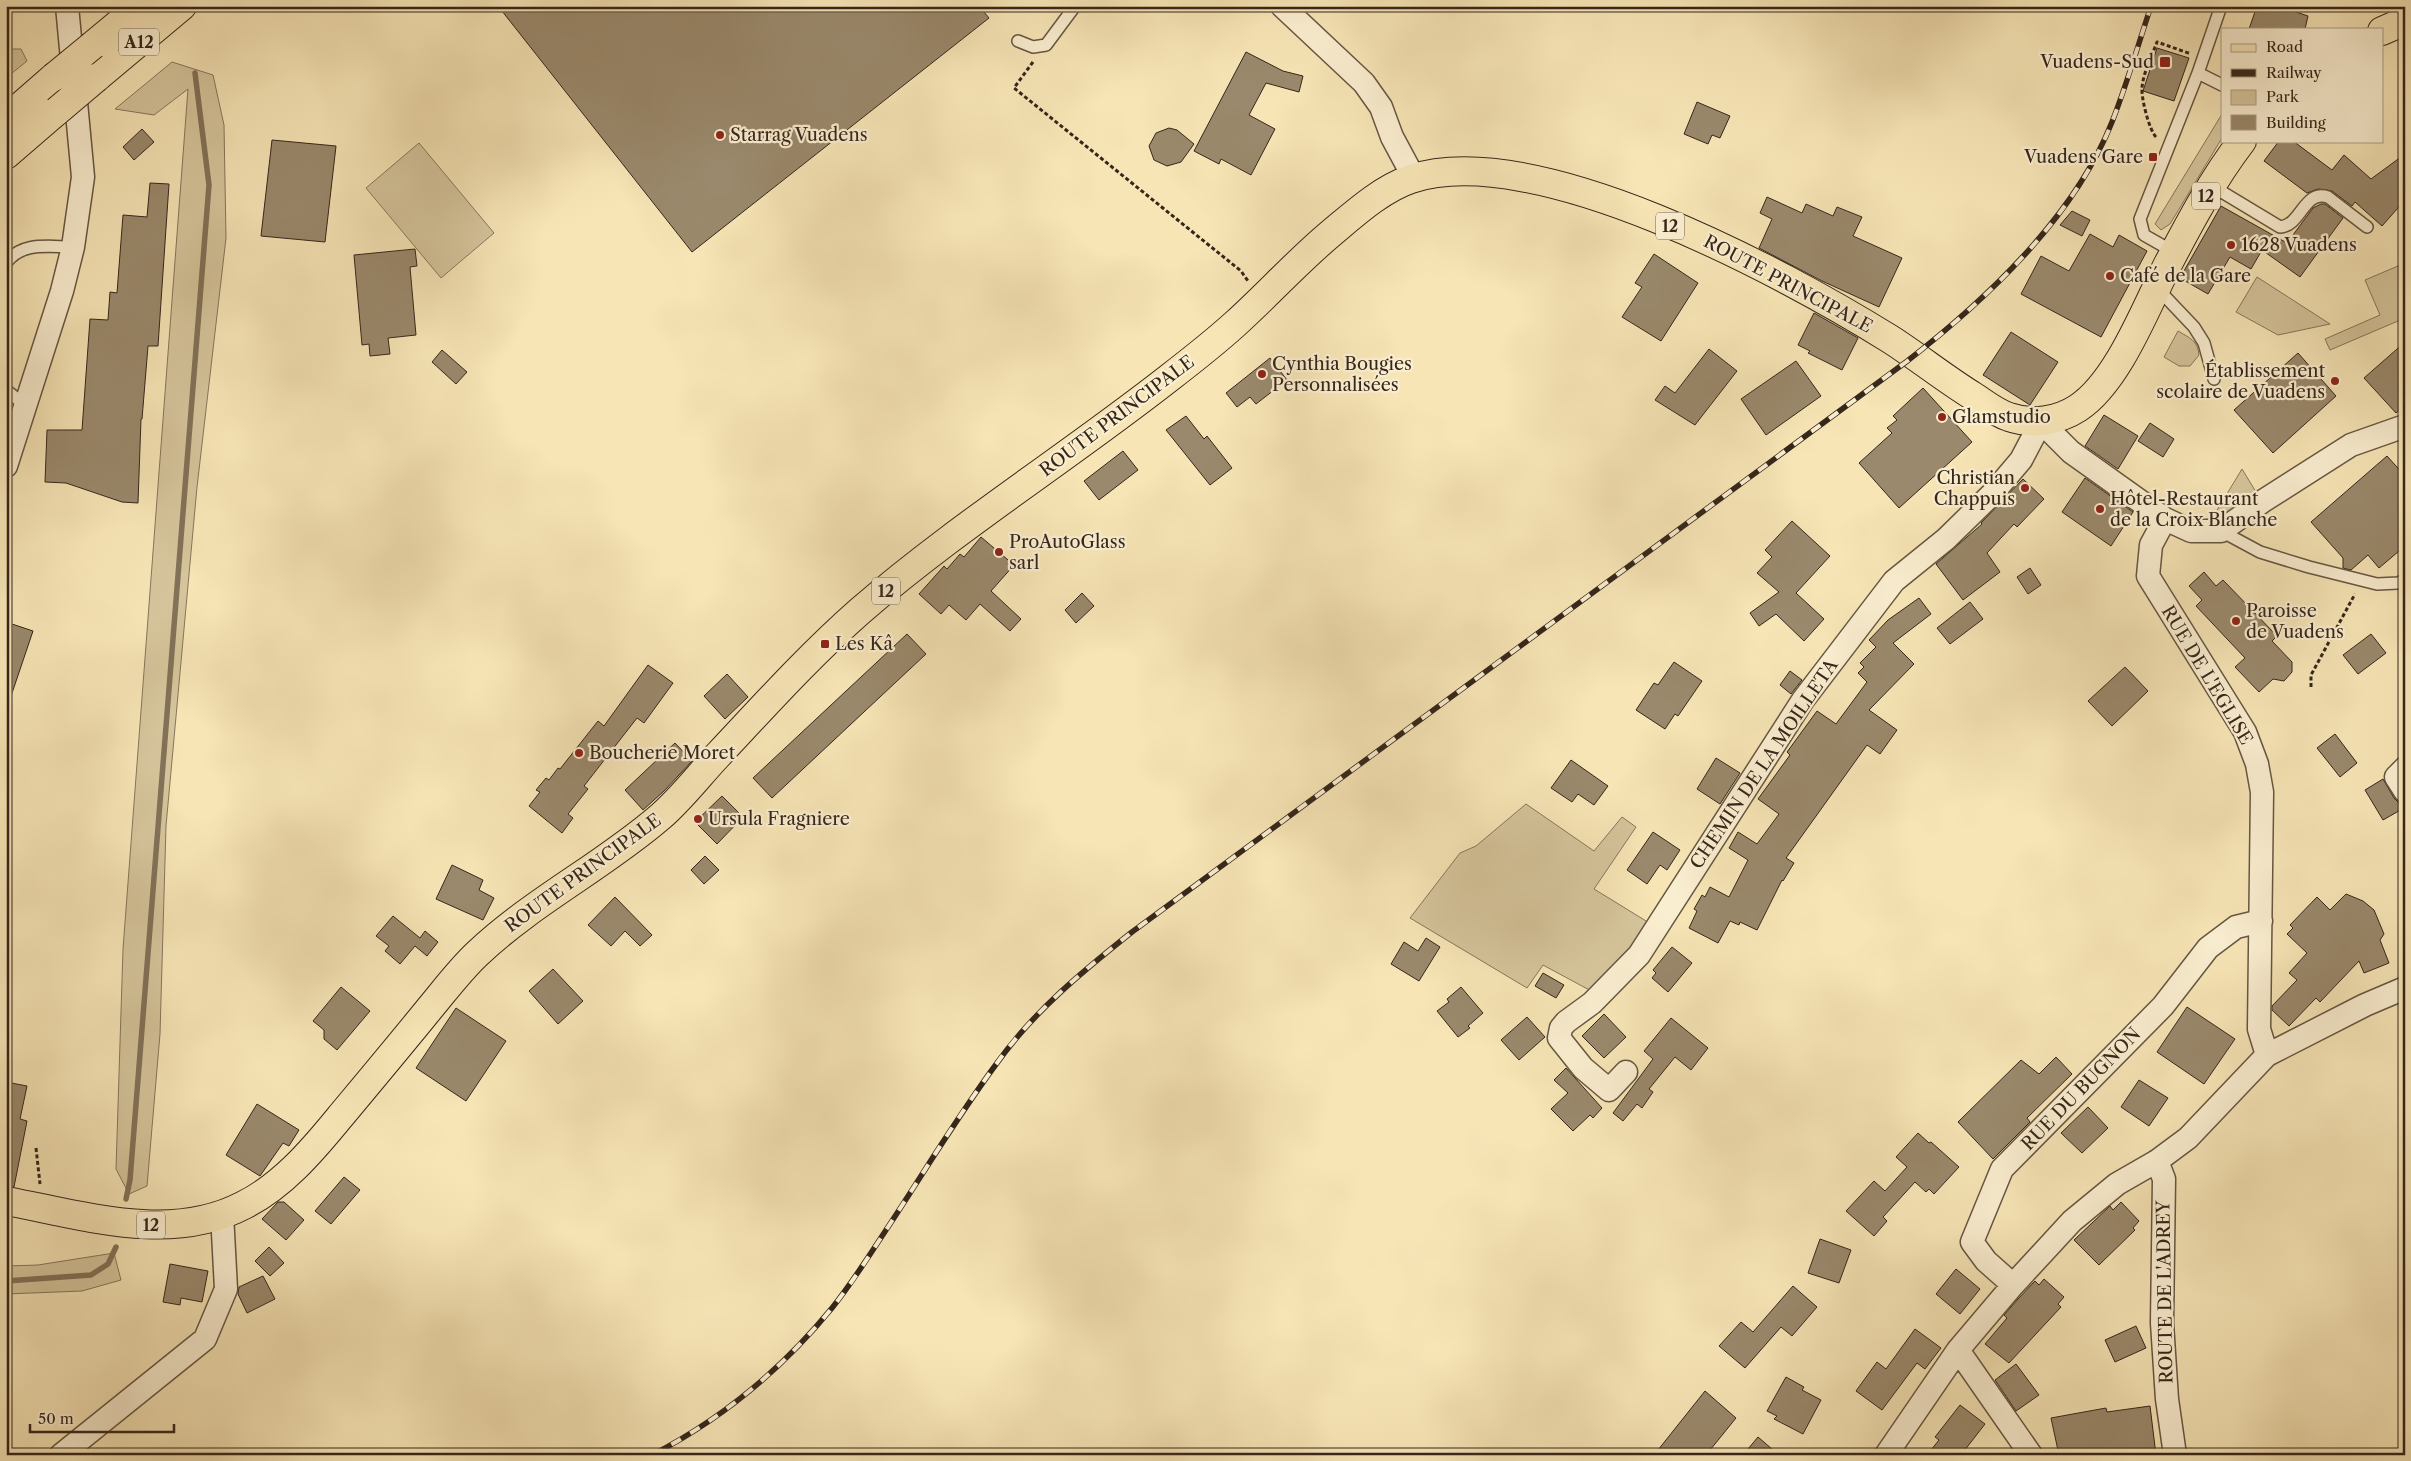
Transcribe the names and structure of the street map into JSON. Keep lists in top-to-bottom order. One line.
{"streets":{"main road":["A12","12","ROUTE PRINCIPALE"],"street":["RUE DE L'EGLISE","CHEMIN DE LA MOILLETA","RUE DU BUGNON","ROUTE DE L'ADREY"]},"crossings":[["ROUTE PRINCIPALE","CHEMIN DE LA MOILLETA"],["RUE DE L'EGLISE","RUE DU BUGNON"]],"places":{"transit":["Vuadens-Sud","Vuadens Gare","Les Kâ"],"other":["Starrag Vuadens","1628 Vuadens","Café de la Gare","Cynthia Bougies Personnalisées","Établissement scolaire de Vuadens","Glamstudio","Christian Chappuis","Hôtel-Restaurant de la Croix Blanche","ProAutoGlass sarl","Paroisse de Vuadens","Boucherie Moret","Ursula Fragniere"]},"legend":["Road","Railway","Park","Building"],"scale_bar":"50 m"}
